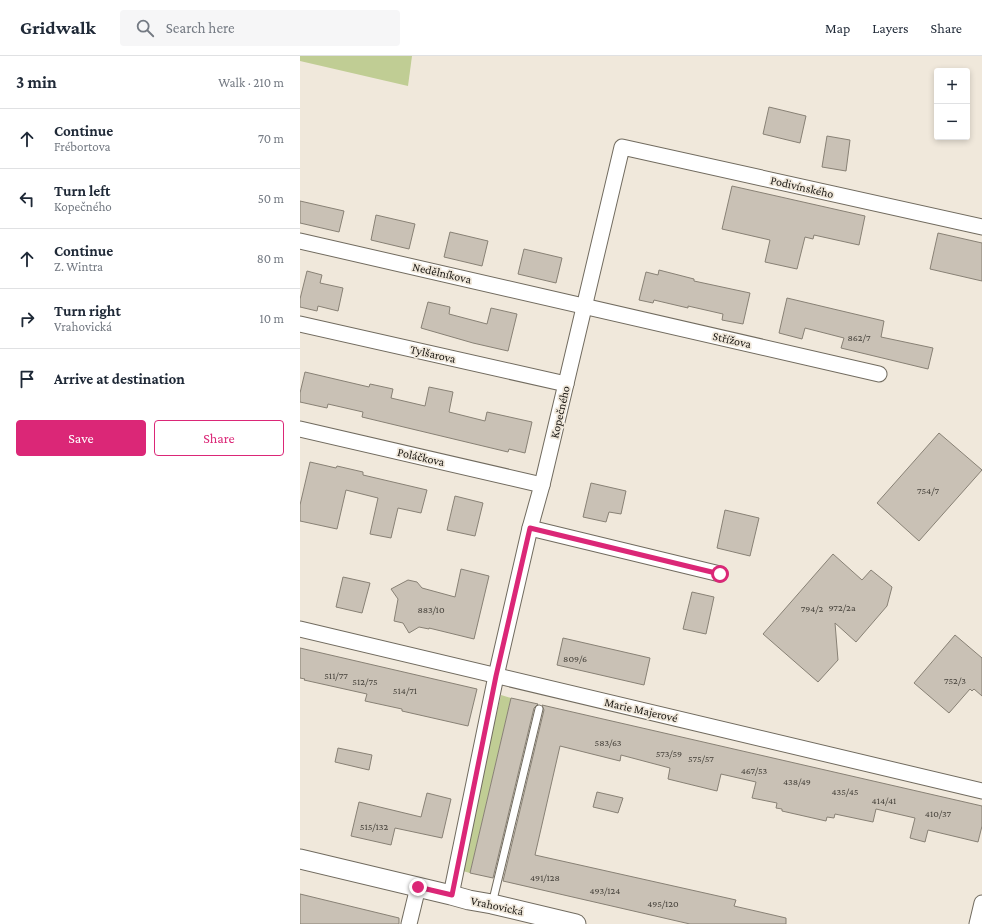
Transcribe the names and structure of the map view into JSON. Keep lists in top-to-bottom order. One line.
{"streets":{"street":["Podivínského","Nedělníkova","Střížova","Tylšarova","Kopečného","Poláčkova","Marie Majerové","Vrahovická"]},"crossings":[["Podivínského","Kopečného"],["Nedělníkova","Střížova"],["Nedělníkova","Kopečného"],["Střížova","Kopečného"],["Tylšarova","Kopečného"],["Kopečného","Poláčkova"],["Kopečného","Marie Majerové"],["Kopečného","Vrahovická"]],"house_numbers":["862/7","754/7","972/2a","794/2","883/10","809/6","511/77","752/3","512/75","514/71","583/63","573/59","575/57","467/53","438/49","435/45","414/41","410/37","515/132","491/128","493/124","495/120"],"page":{"header":"Gridwalk","search":"Search here","nav":["Map","Layers","Share"],"heading":["3 min","Walk · 210 m"],"map_buttons":["+","−"],"list":[["Continue","Frébortova","70 m"],["Turn left","Kopečného","50 m"],["Continue","Z. Wintra","80 m"],["Turn right","Vrahovická","10 m"],"Arrive at destination"],"buttons":["Save","Share"]}}
